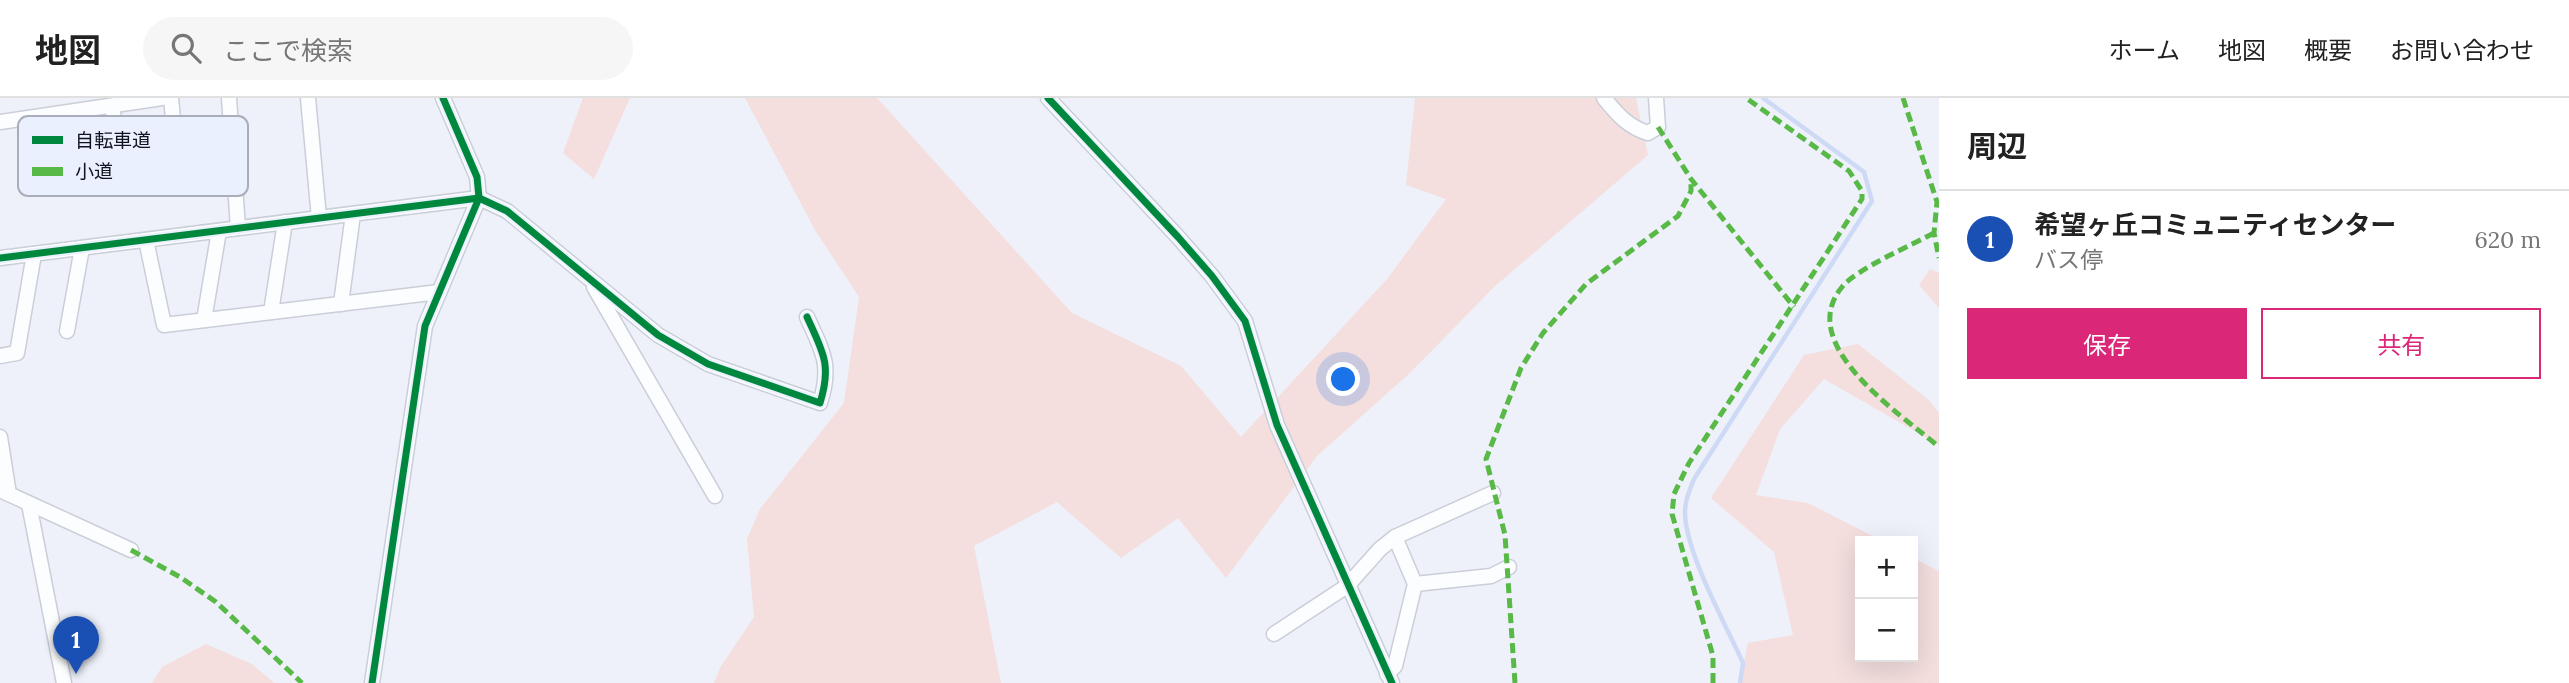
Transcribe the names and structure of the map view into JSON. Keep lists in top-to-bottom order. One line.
{"legend":["自転車道","小道"],"page":{"header":"地図","search":"ここで検索","nav":["ホーム","地図","概要","お問い合わせ"],"heading":"周辺","list":[{"mark":"1","name":"希望ヶ丘コミュニティセンター","note":"バス停","value":"620 m"}],"buttons":["保存","共有"],"map_buttons":["+","−"],"pins":"1"}}
